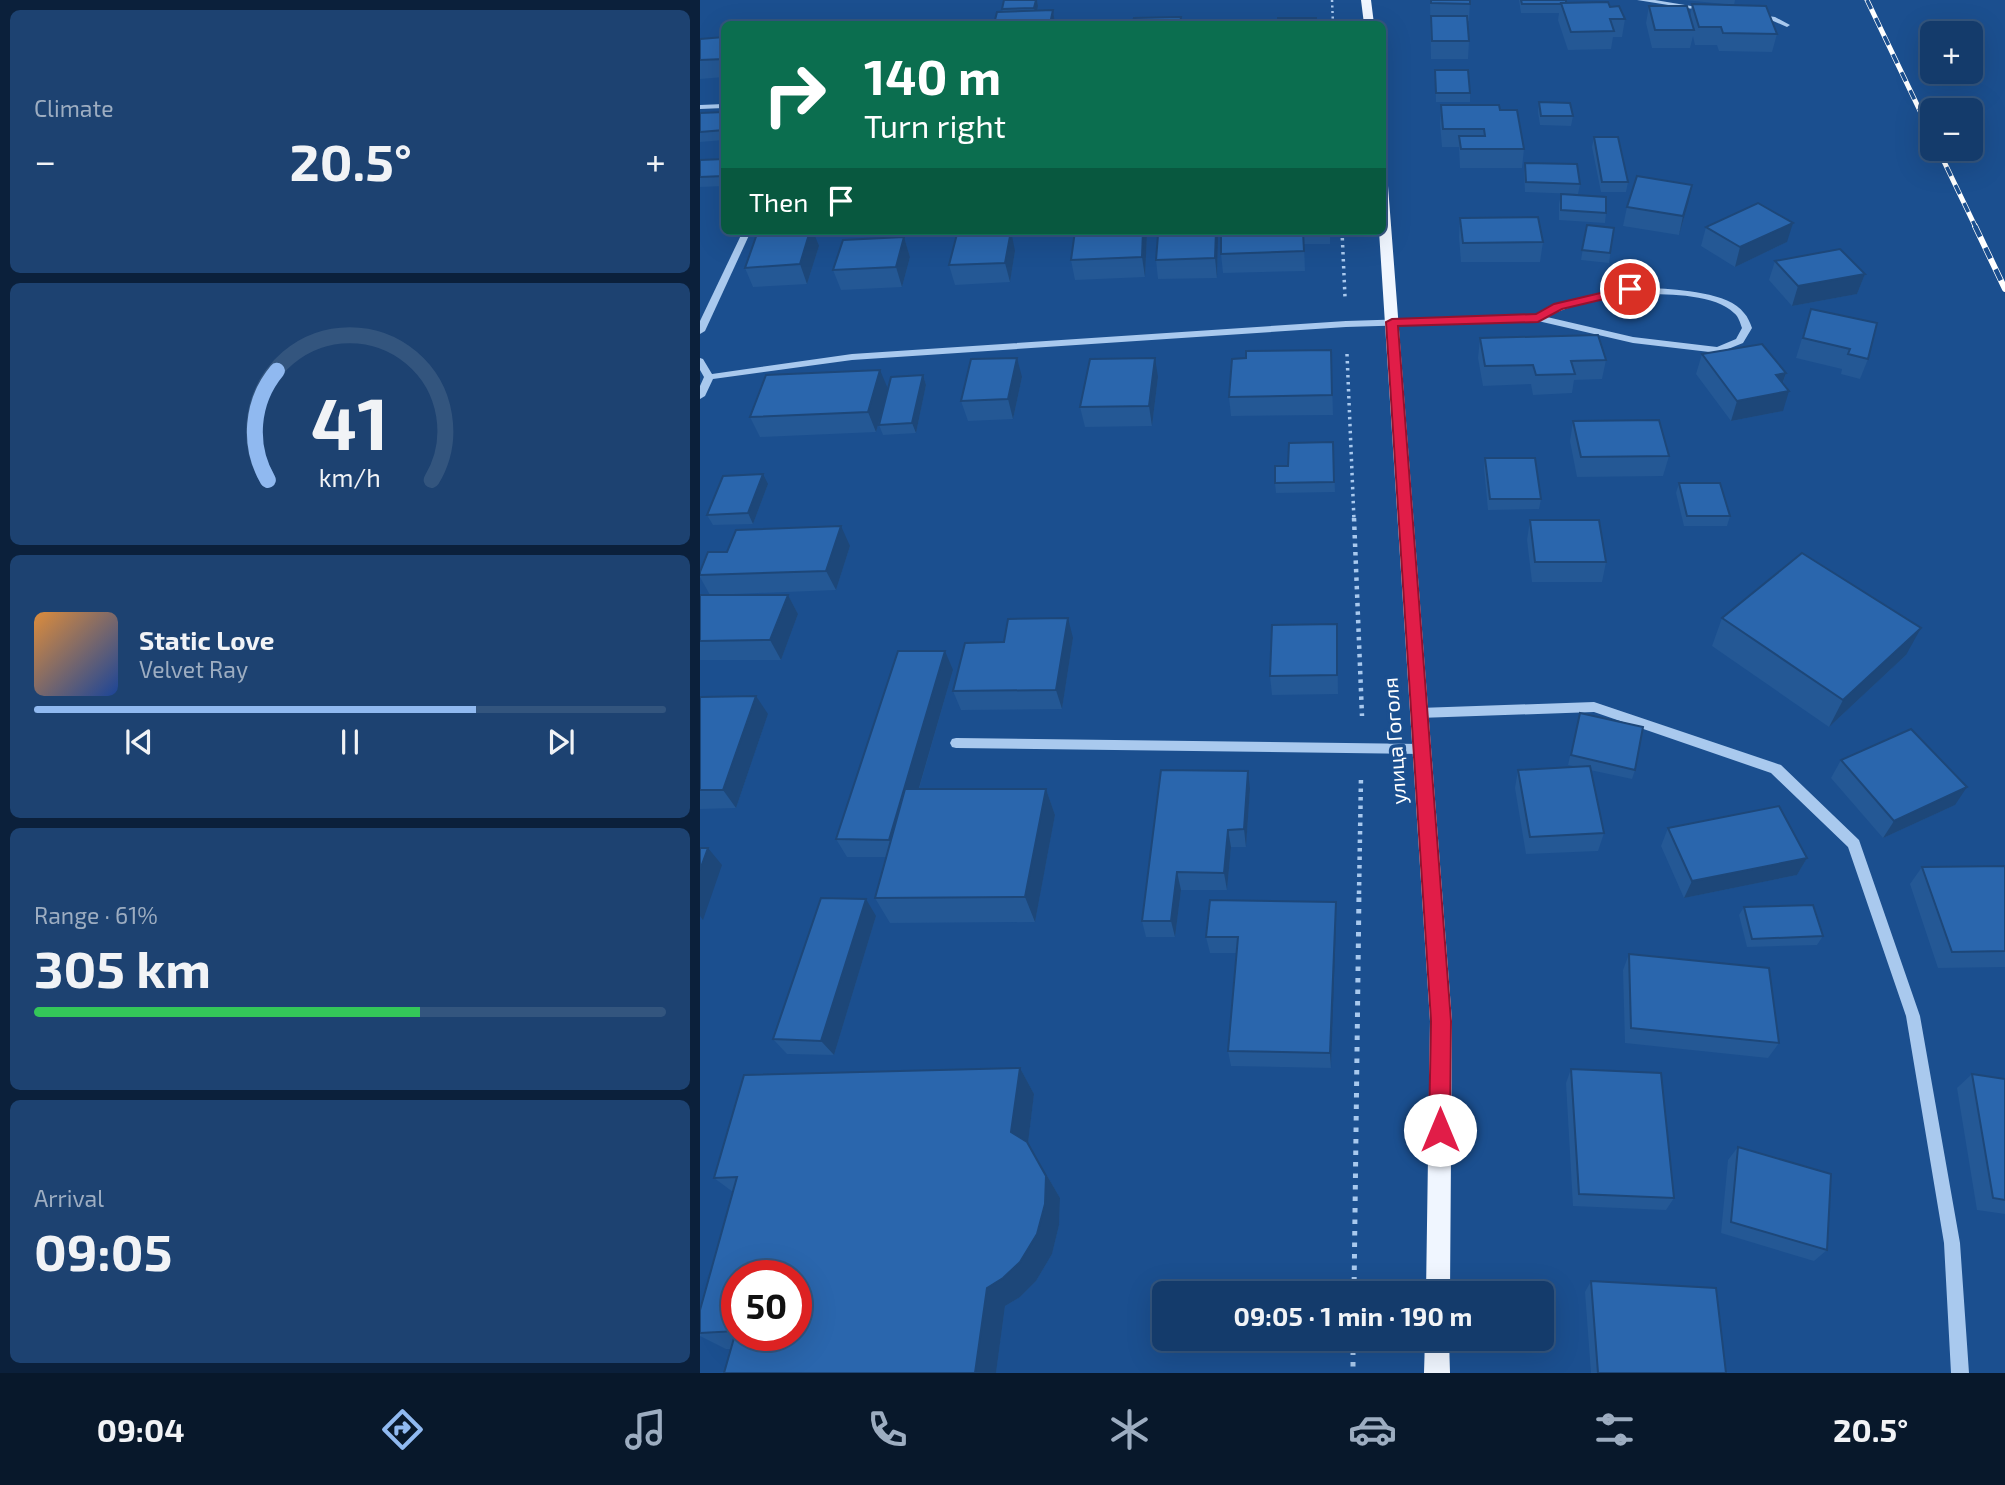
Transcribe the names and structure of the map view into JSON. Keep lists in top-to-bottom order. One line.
{"streets":{"main road":["улица Гоголя"]},"page":{"tile":["Climate",["Range · 61%","305 km"],["Arrival","09:05"]],"map_buttons":["+","−"],"turn":["140 m","Turn right"],"heat":["−","20.5°","+"],"then":"Then","song":["Static Love","Velvet Ray"],"limit":"50","trip":"09:05 · 1 min · 190 m","tabs":["09:04","20.5°"],"gauge":["41","km/h"]}}
